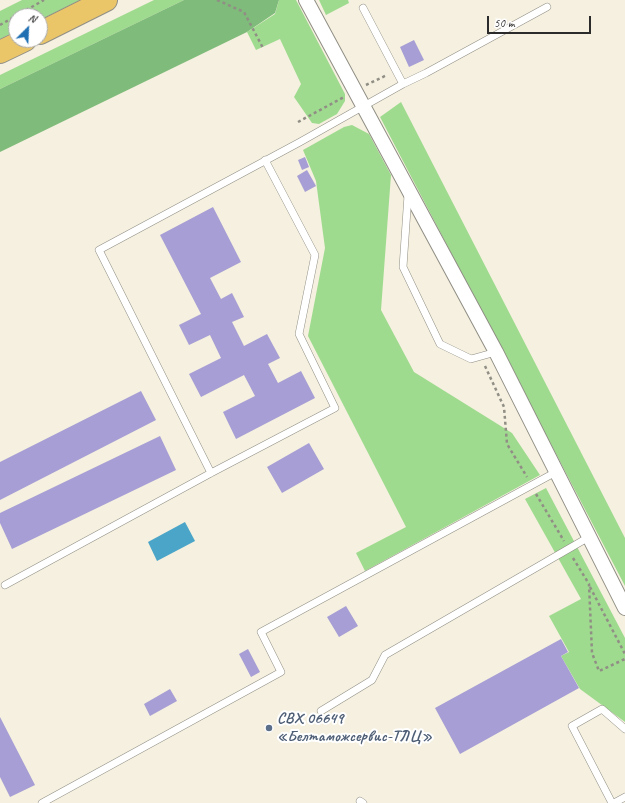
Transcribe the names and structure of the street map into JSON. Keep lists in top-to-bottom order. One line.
{"places":["СВХ 06649 «Белтаможсервис-ТЛЦ»"],"scale_bar":"50 m","north":"top right"}
